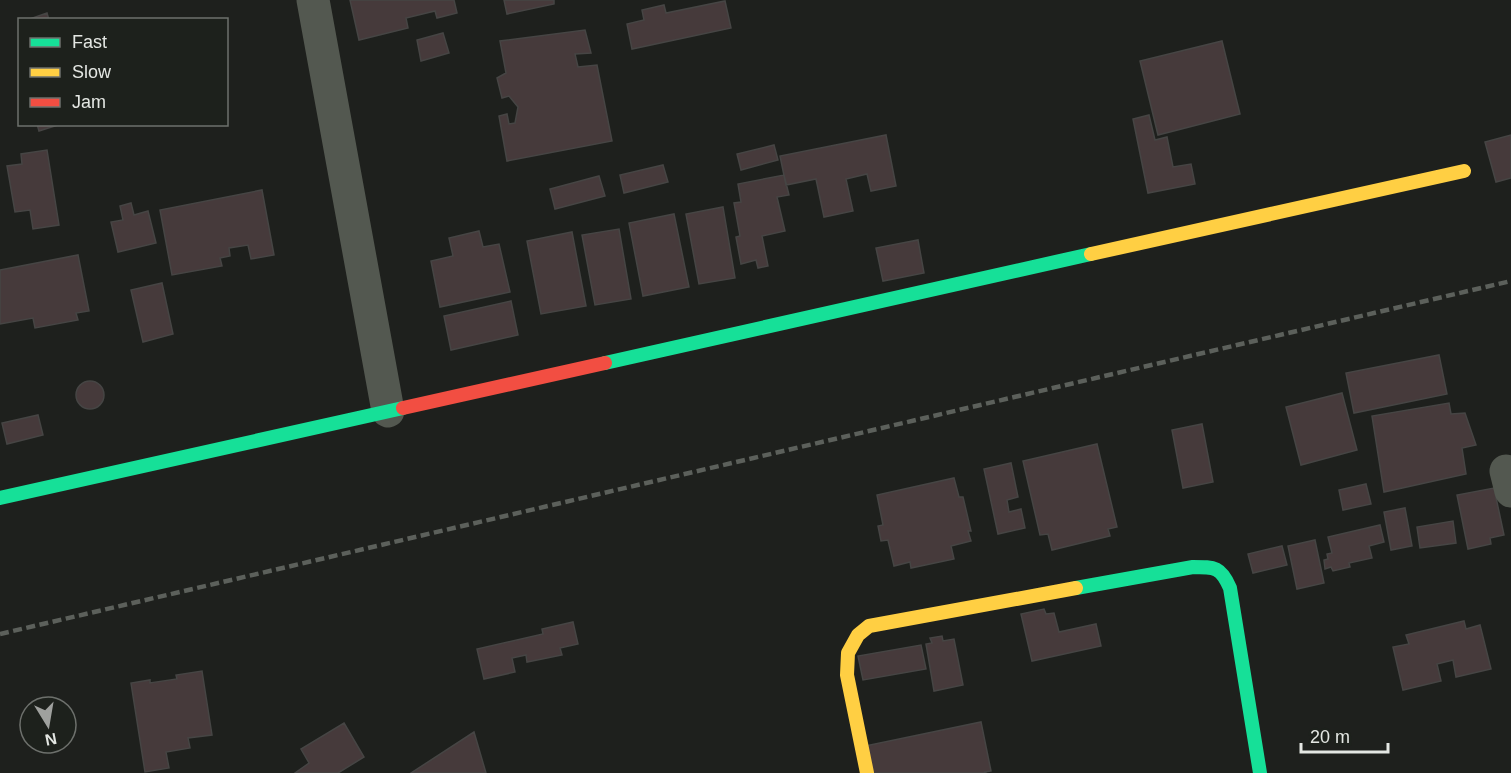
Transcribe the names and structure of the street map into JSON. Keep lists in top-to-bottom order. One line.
{"legend":["Fast","Slow","Jam"],"scale_bar":"20 m","north":"bottom"}
